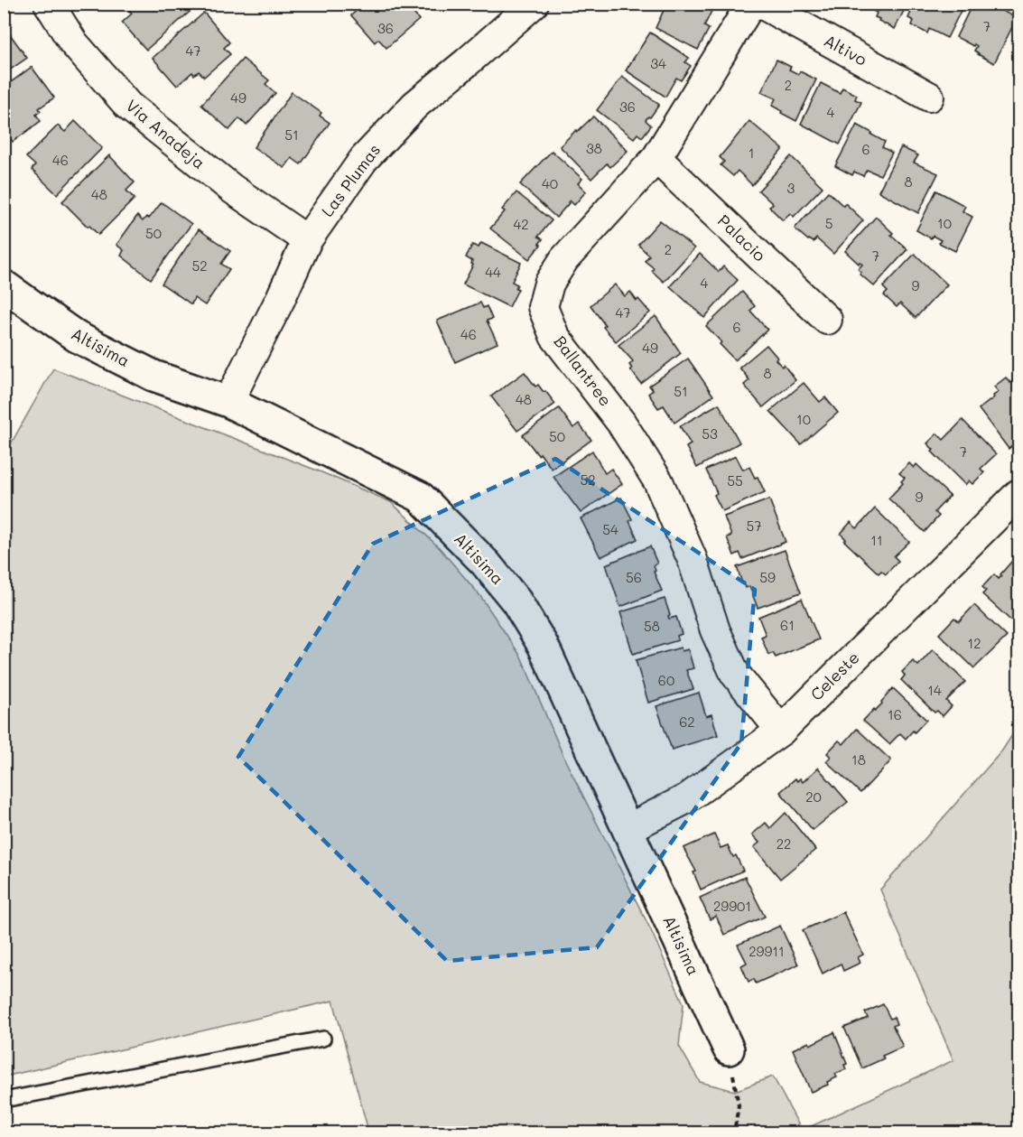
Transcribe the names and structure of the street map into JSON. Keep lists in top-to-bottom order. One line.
{"streets":{"street":["Altivo","Via Anadeja","Las Plumas","Palacio","Altisima","Ballantree","Celeste"]},"crossings":[["Via Anadeja","Las Plumas"],["Las Plumas","Altisima"],["Palacio","Ballantree"],["Altisima","Celeste"],["Ballantree","Celeste"]],"house_numbers":["7","36","47","34","2","49","36","4","51","38","6","1","46","8","40","3","48","5","10","42","50","2","7","52","44","4","9","47","6","46","49","8","51","48","10","53","50","7","52","55","9","57","54","11","56","59","61","58","12","60","14","16","62","18","20","22","29901","29911"]}
